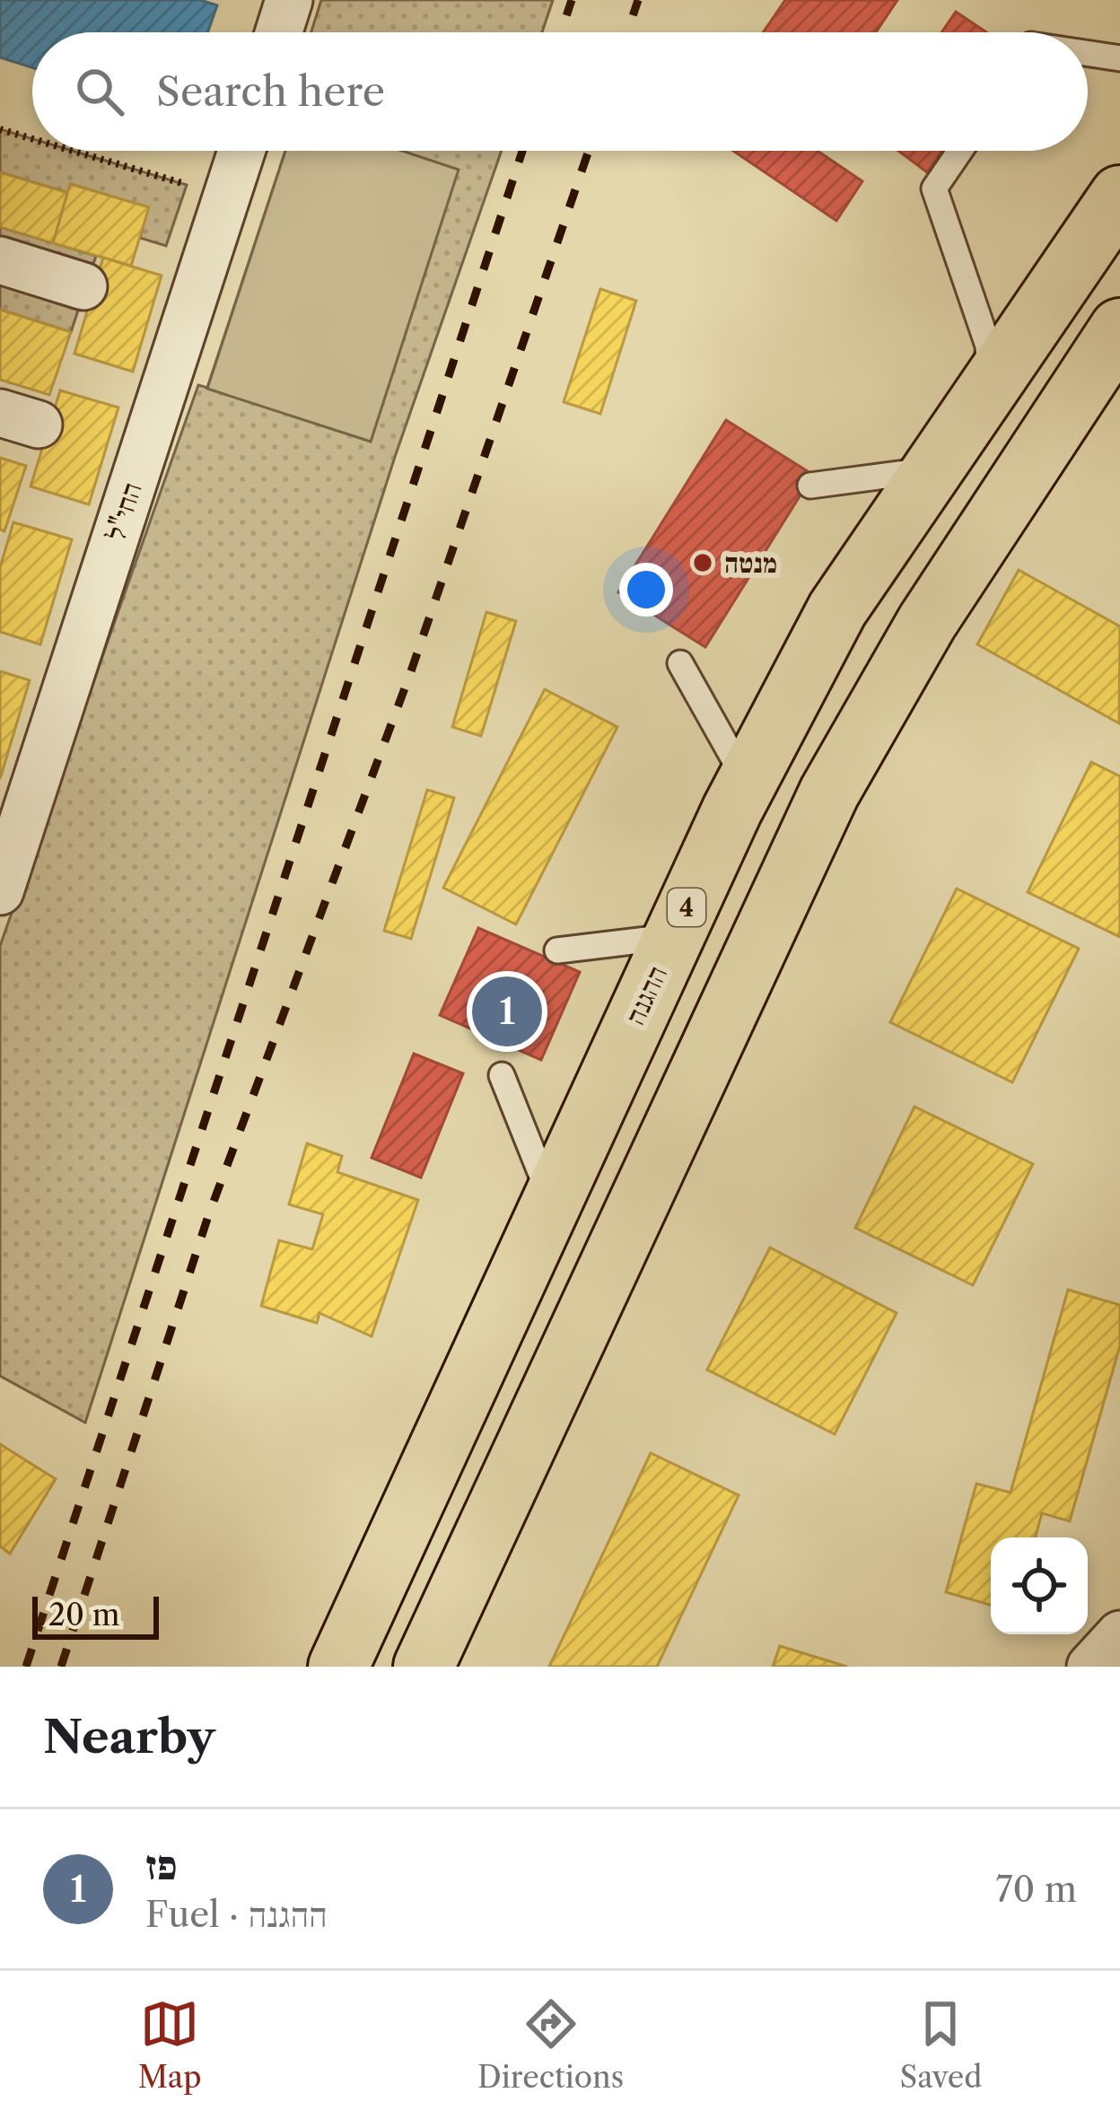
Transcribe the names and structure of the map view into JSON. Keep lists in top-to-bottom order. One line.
{"streets":{"highway":["4","ההגנה"],"street":["החי\"ל"]},"places":["מנטה"],"scale_bar":"20 m","page":{"search":"Search here","pins":"1","scale":"20 m","heading":"Nearby","list":[{"mark":"1","name":"פז","note":"Fuel · ההגנה","value":"70 m"}],"nav":["Map","Directions","Saved"]}}
